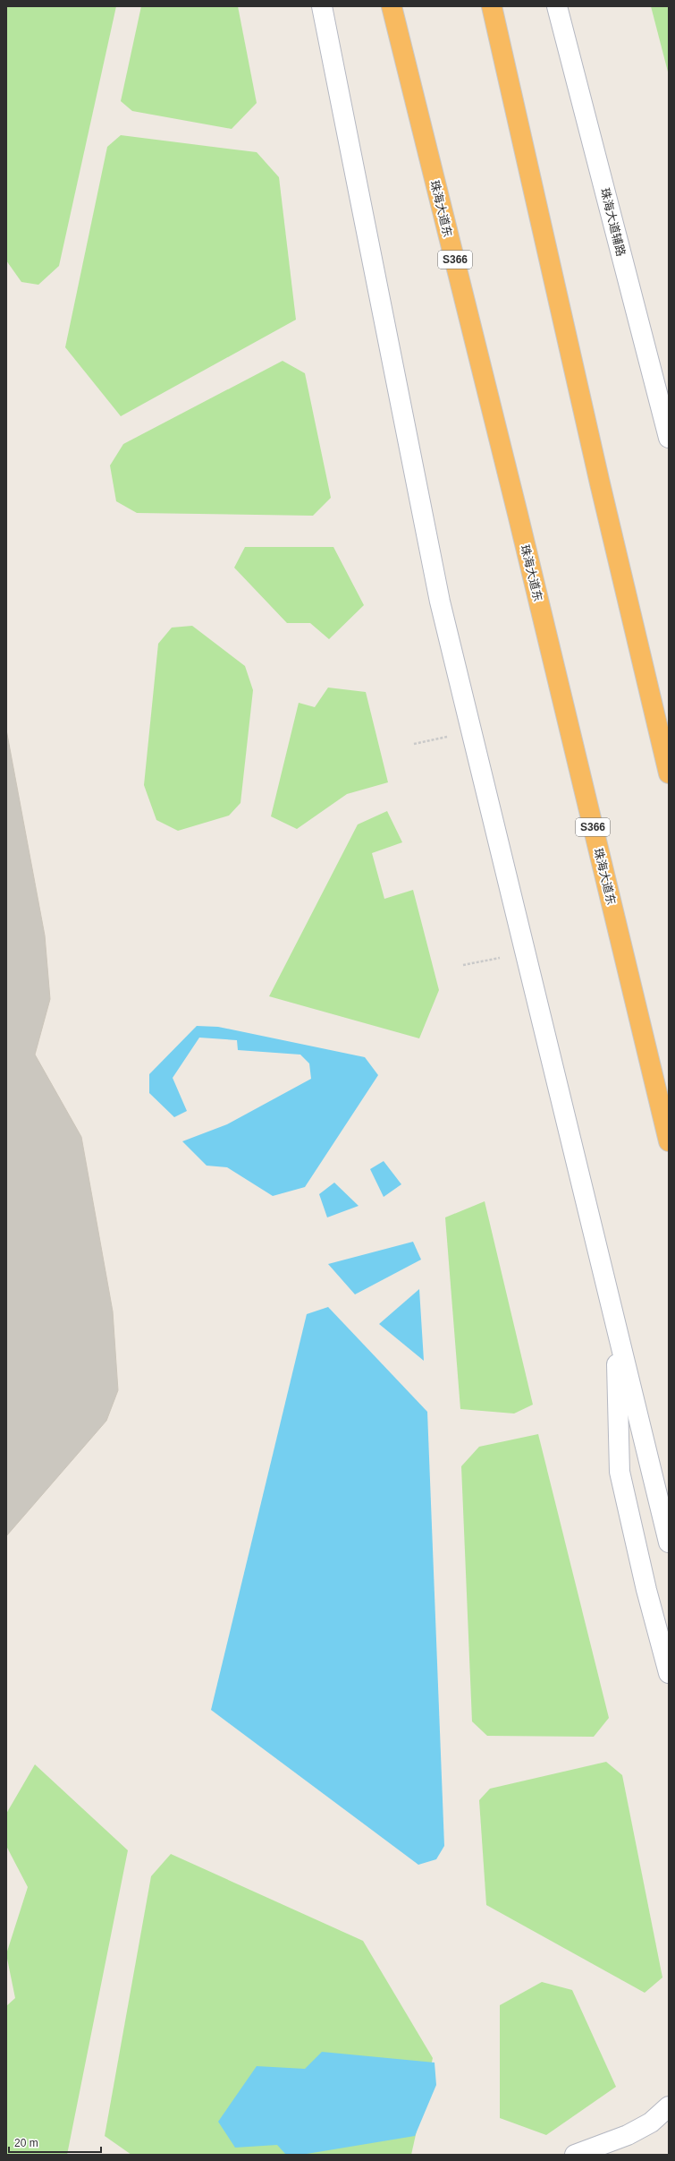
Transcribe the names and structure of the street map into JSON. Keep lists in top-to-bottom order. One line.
{"streets":{"highway":["珠海大道东","S366"],"main road":["珠海大道辅路"]},"scale_bar":"20 m"}
